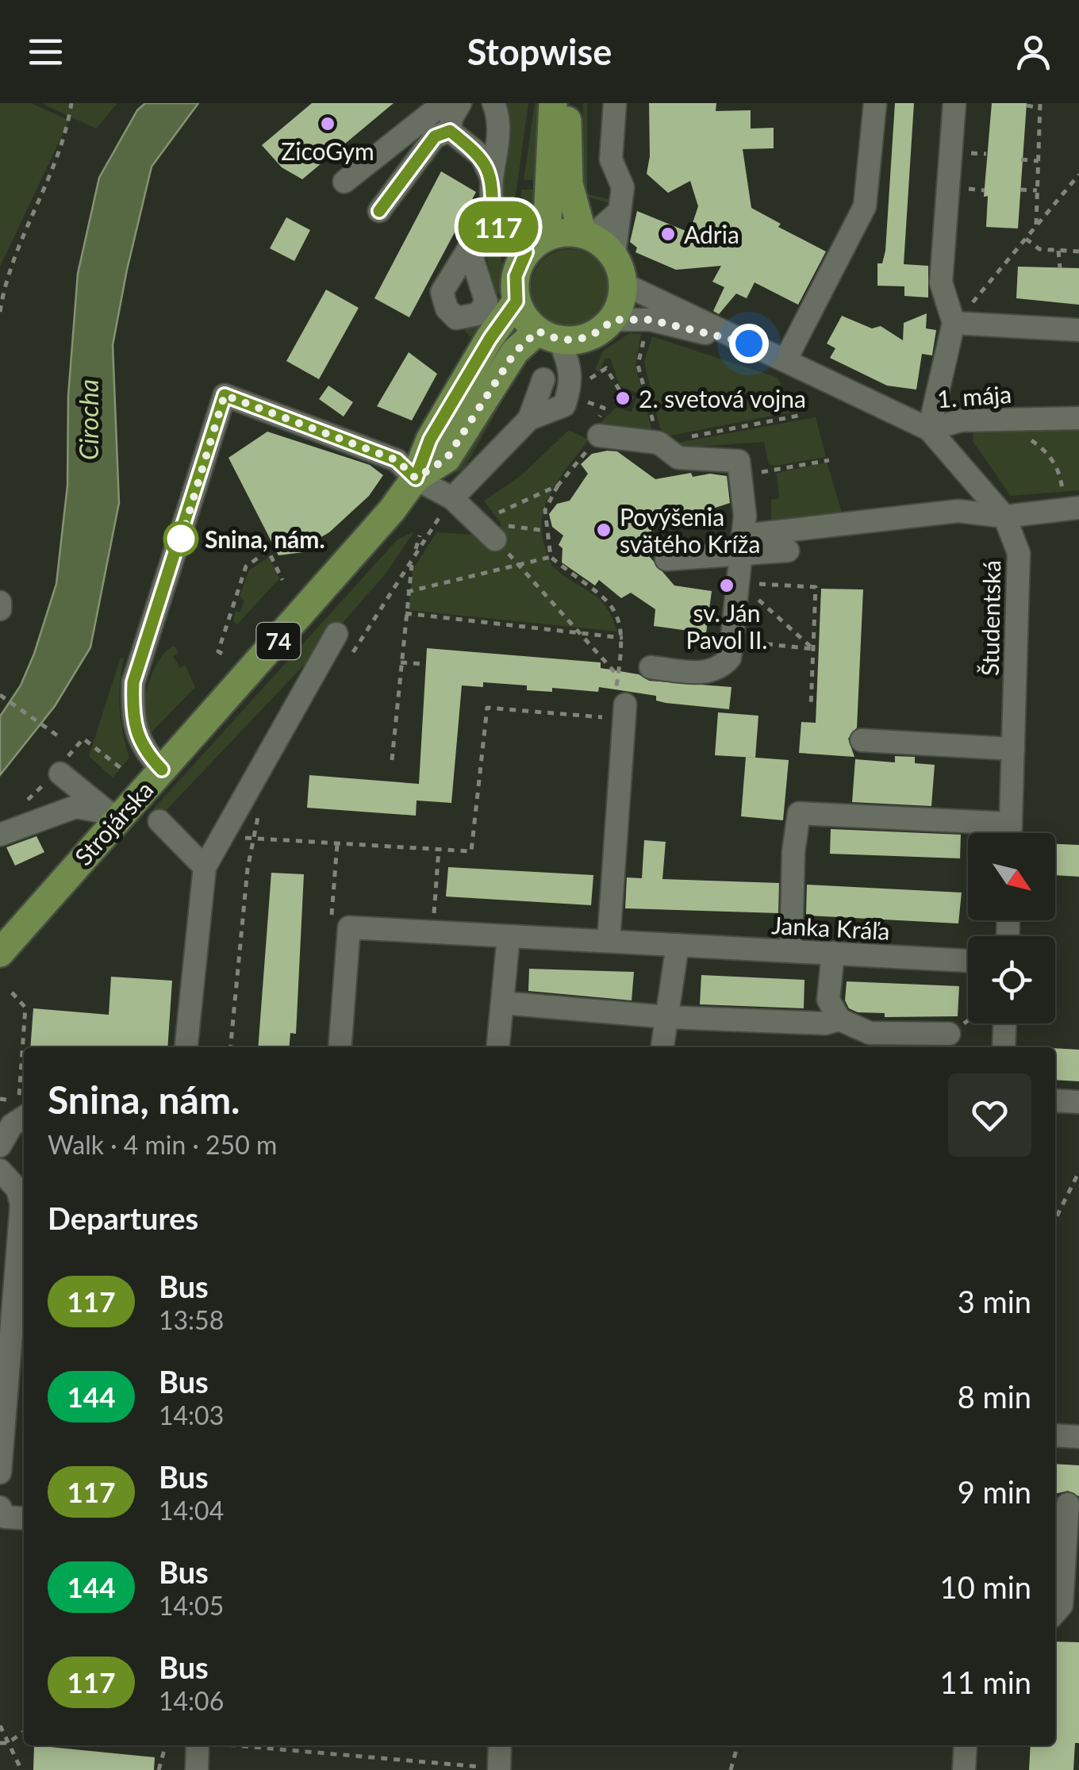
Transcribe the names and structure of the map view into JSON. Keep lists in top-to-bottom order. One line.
{"streets":{"main road":["74","Strojárska"],"street":["1. mája","Študentská","Janka Kráľa"]},"crossings":[["1. mája","Študentská"],["74","Strojárska"]],"water":["Cirocha"],"places":["ZicoGym","Adria","2. svetová vojna","Povýšenia svätého Kríža","Snina, nám.","sv. Ján Pavol II."],"lines":["bus line 117"],"north":"bottom right","page":{"header":"Stopwise","on_map":"117","heading":[["Snina, nám.","Walk · 4 min · 250 m"],"Departures"],"list":[{"mark":"117","name":"Bus","note":"13:58","value":"3 min"},{"mark":"144","name":"Bus","note":"14:03","value":"8 min"},{"mark":"117","name":"Bus","note":"14:04","value":"9 min"},{"mark":"144","name":"Bus","note":"14:05","value":"10 min"},{"mark":"117","name":"Bus","note":"14:06","value":"11 min"}]}}
